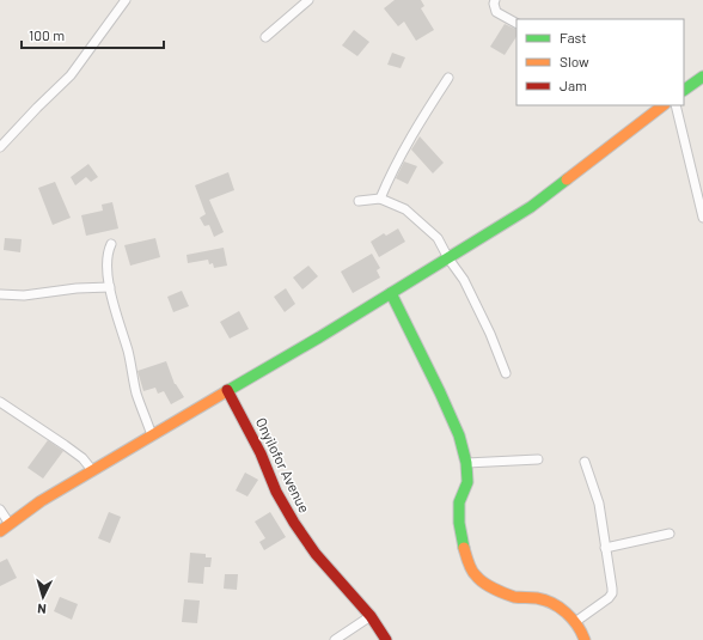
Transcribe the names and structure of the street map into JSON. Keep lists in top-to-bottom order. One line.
{"streets":{"main road":["Onyilofor Avenue"]},"legend":["Fast","Slow","Jam"],"scale_bar":"100 m","north":"bottom"}
